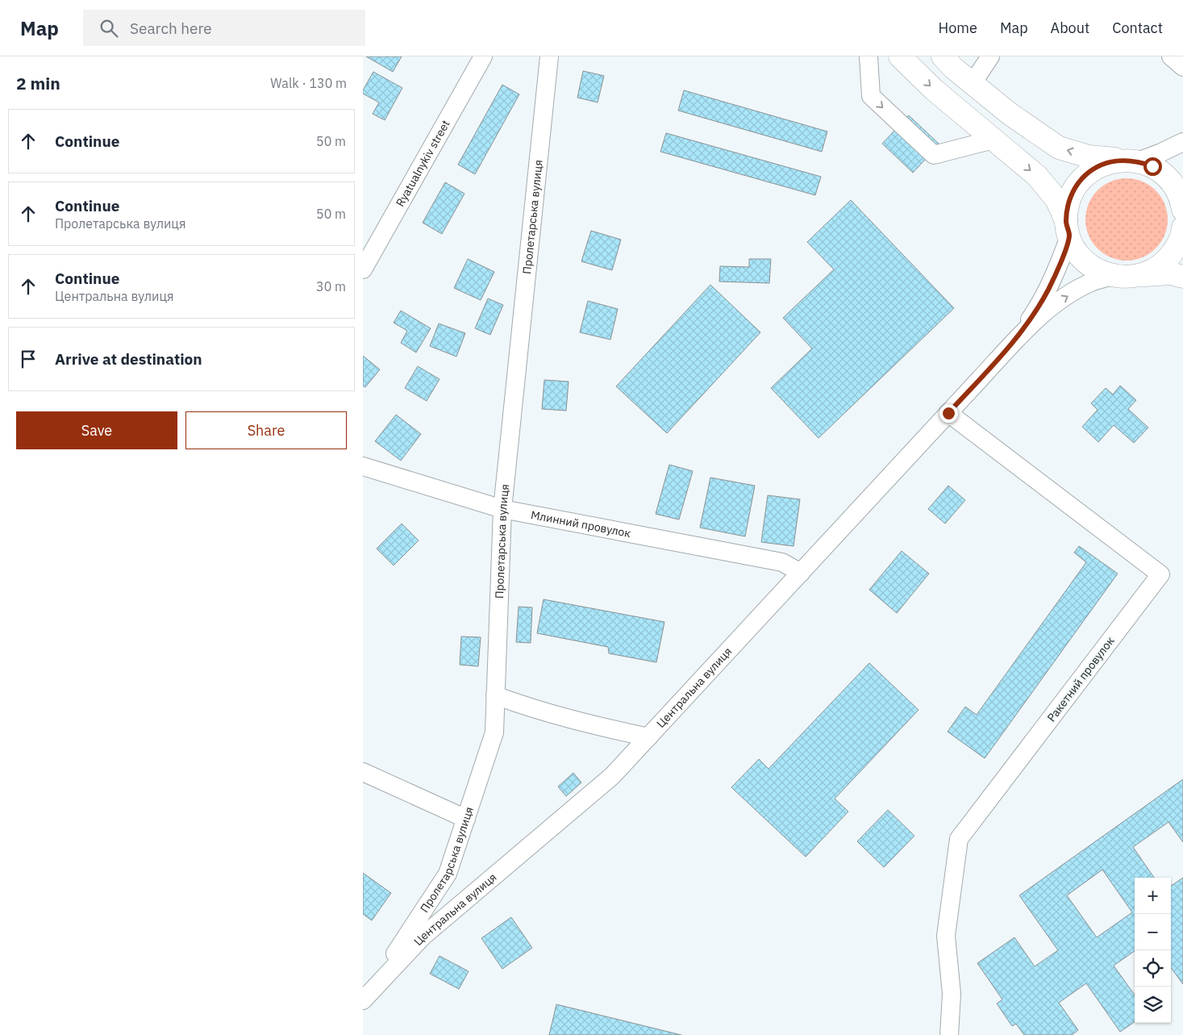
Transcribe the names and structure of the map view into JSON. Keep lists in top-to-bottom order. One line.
{"streets":{"street":["Ryatualnykiv street","Пролетарська вулиця","Млинний провулок","Ракетний провулок","Центральна вулиця"]},"crossings":[["Пролетарська вулиця","Млинний провулок"],["Пролетарська вулиця","Центральна вулиця"],["Млинний провулок","Центральна вулиця"],["Ракетний провулок","Центральна вулиця"]],"page":{"header":"Map","search":"Search here","nav":["Home","Map","About","Contact"],"heading":["2 min","Walk · 130 m"],"list":[["Continue","50 m"],["Continue","Пролетарська вулиця","50 m"],["Continue","Центральна вулиця","30 m"],"Arrive at destination"],"buttons":["Save","Share"],"map_buttons":["+","−"]}}
